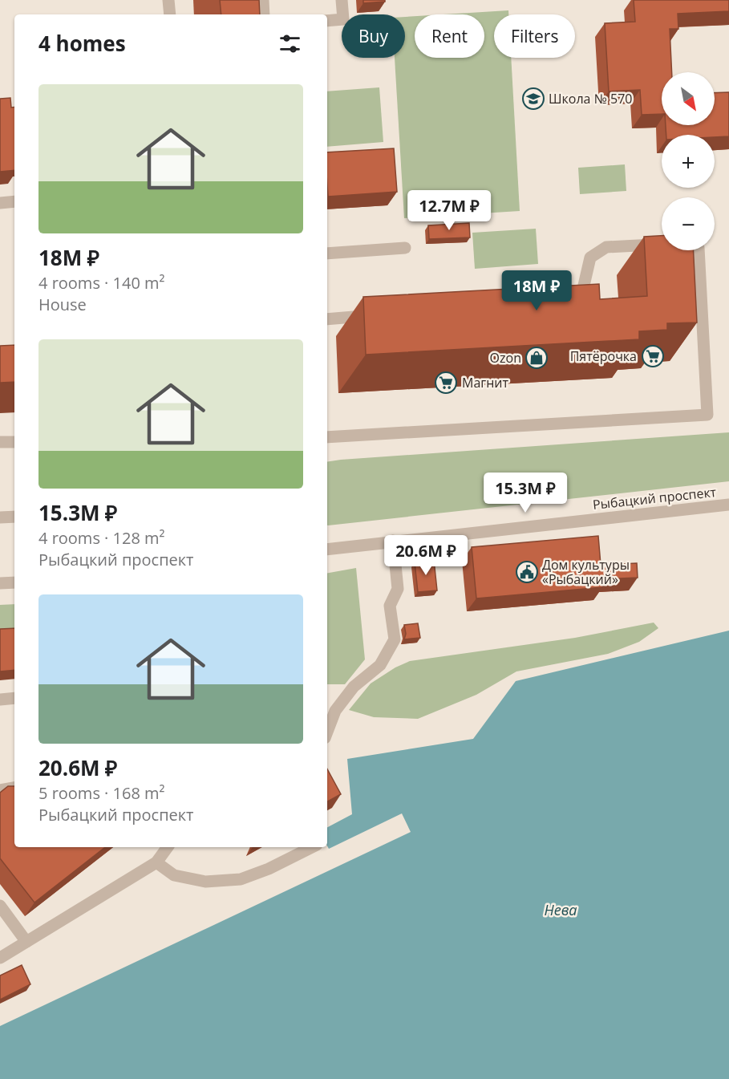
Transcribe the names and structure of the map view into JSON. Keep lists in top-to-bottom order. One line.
{"streets":{"street":["Рыбацкий проспект"]},"water":["Нева"],"places":{"school or university":["Школа № 570"],"supermarket":["Пятёрочка","Магнит"],"shop":["Ozon"],"public building":["Дом культуры «Рыбацкий»"]},"north":"bottom right","page":{"chip":["Buy","Rent","Filters"],"heading":"4 homes","map_buttons":["+","−"],"list":[{"name":"18M ₽","note":"4 rooms · 140 m² · House"},{"name":"15.3M ₽","note":"4 rooms · 128 m² · Рыбацкий проспект"},{"name":"20.6M ₽","note":"5 rooms · 168 m² · Рыбацкий проспект"}],"price":["12.7M ₽","18M ₽","15.3M ₽","20.6M ₽"]}}
